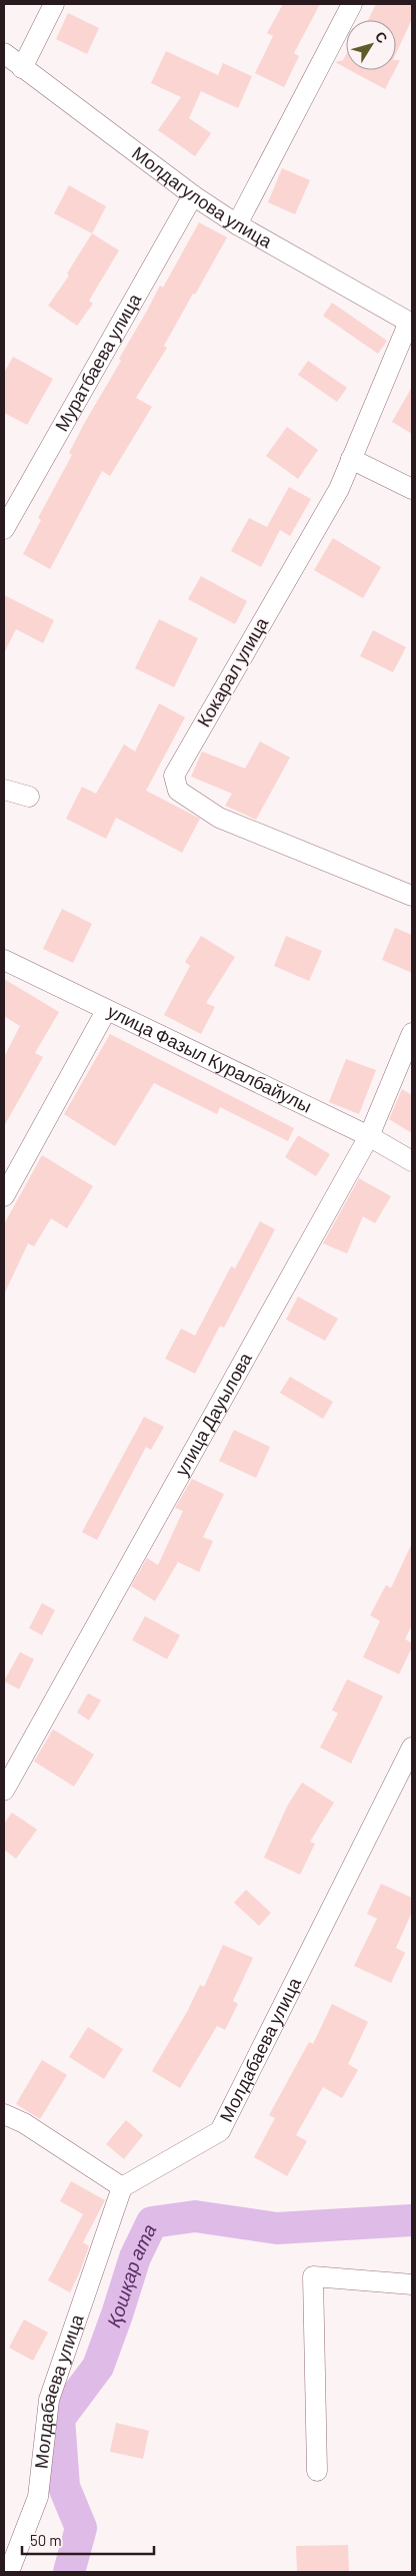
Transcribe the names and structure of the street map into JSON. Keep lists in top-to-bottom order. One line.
{"streets":{"street":["Молдагулова улица","Муратбаева улица","Кокарал улица","улица Фазыл Куралбайулы","улица Дауылова","Молдабаева улица"]},"crossings":[["Молдагулова улица","Муратбаева улица"],["Молдагулова улица","Кокарал улица"],["улица Фазыл Куралбайулы","улица Дауылова"]],"water":["Қошқар ата"],"scale_bar":"50 m","north":"top right"}
